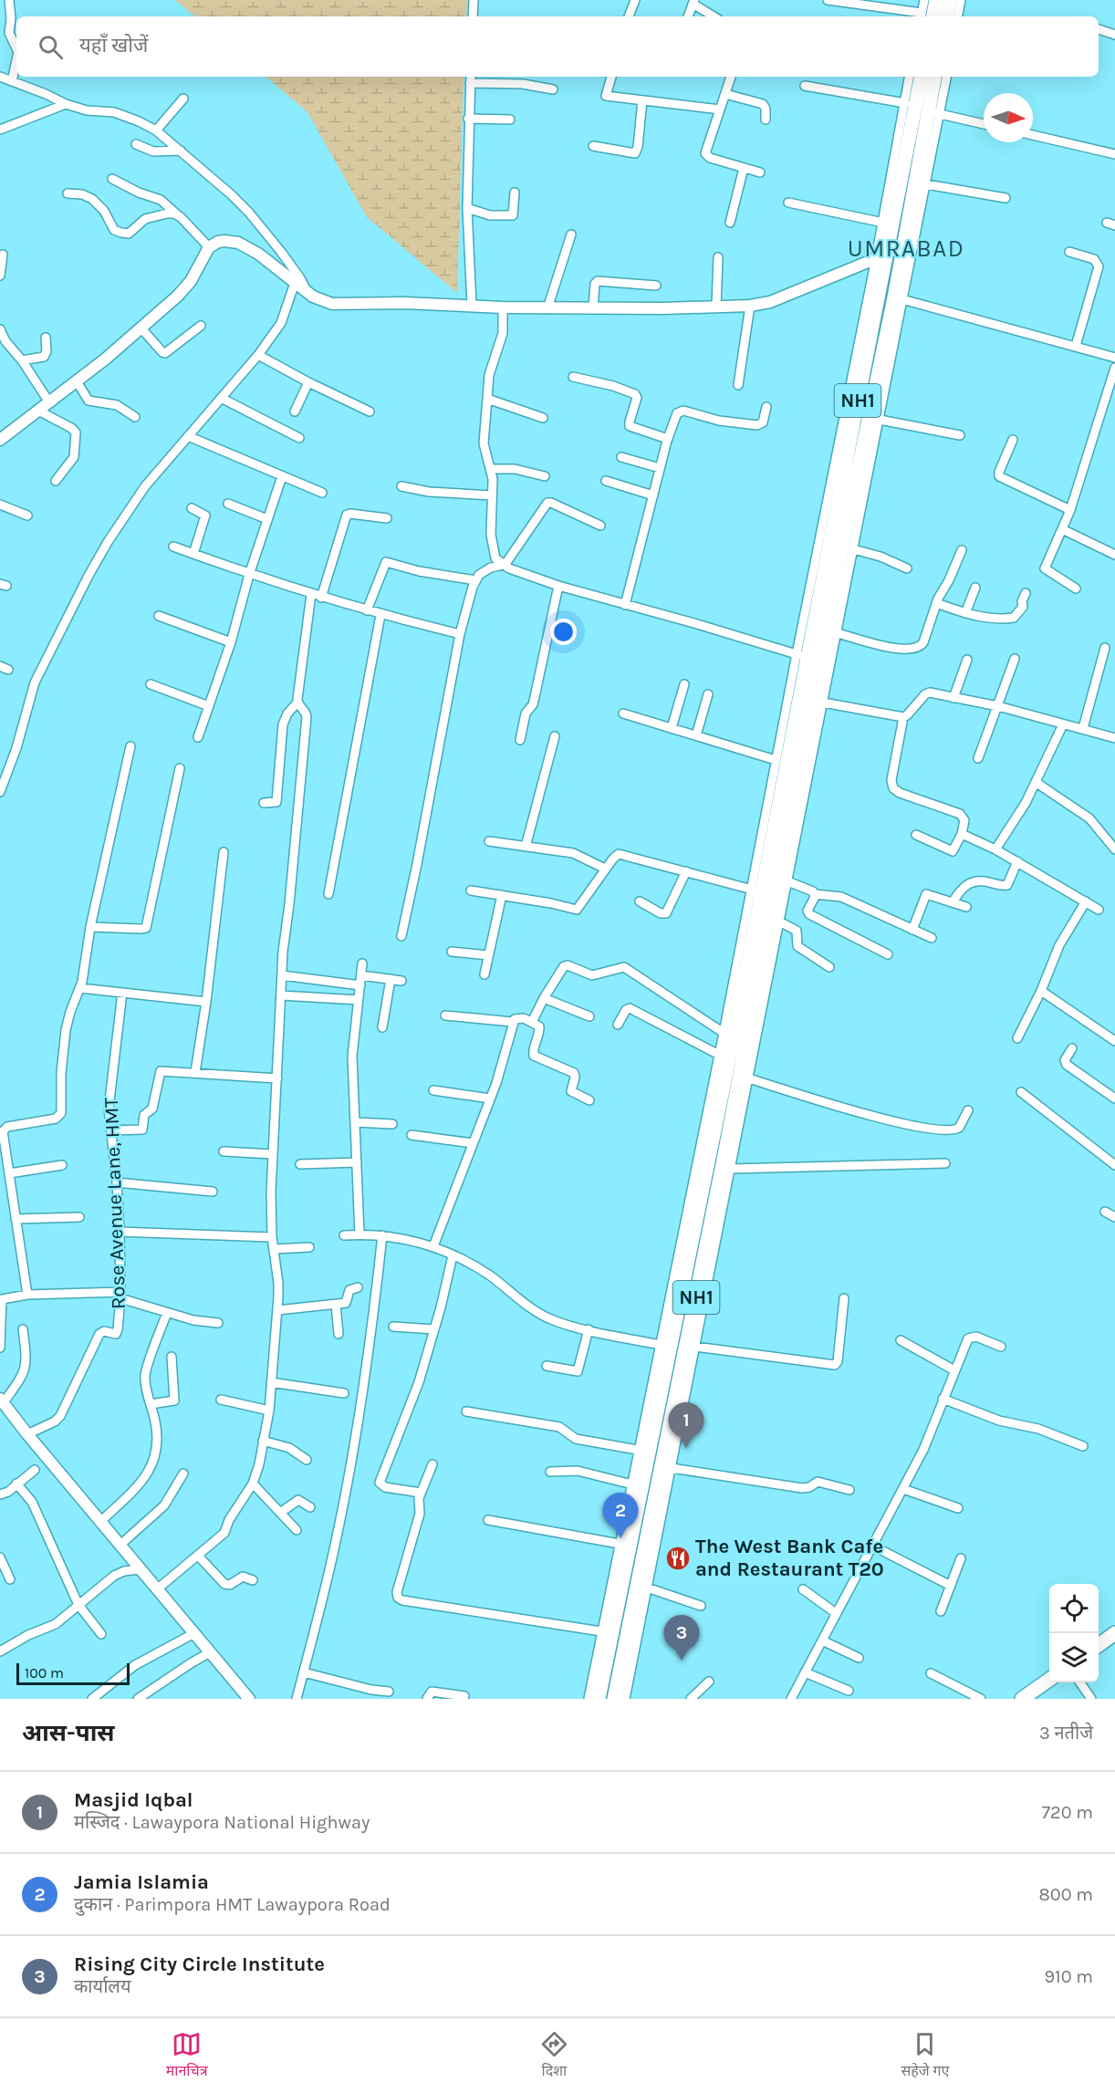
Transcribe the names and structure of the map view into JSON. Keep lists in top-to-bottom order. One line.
{"streets":{"highway":["NH1"],"street":["Rose Avenue Lane, HMT"]},"districts":["UMRABAD"],"places":{"restaurant":["The West Bank Cafe and Restaurant T20"]},"scale_bar":"100 m","north":"right","page":{"search":"यहाँ खोजें","pins":["1","2","3"],"scale":"100 m","heading":["आस-पास","3 नतीजे"],"list":[{"mark":"1","name":"Masjid Iqbal","note":"मस्जिद · Lawaypora National Highway","value":"720 m"},{"mark":"2","name":"Jamia Islamia","note":"दुकान · Parimpora HMT Lawaypora Road","value":"800 m"},{"mark":"3","name":"Rising City Circle Institute","note":"कार्यालय","value":"910 m"}],"nav":["मानचित्र","दिशा","सहेजे गए"]}}
